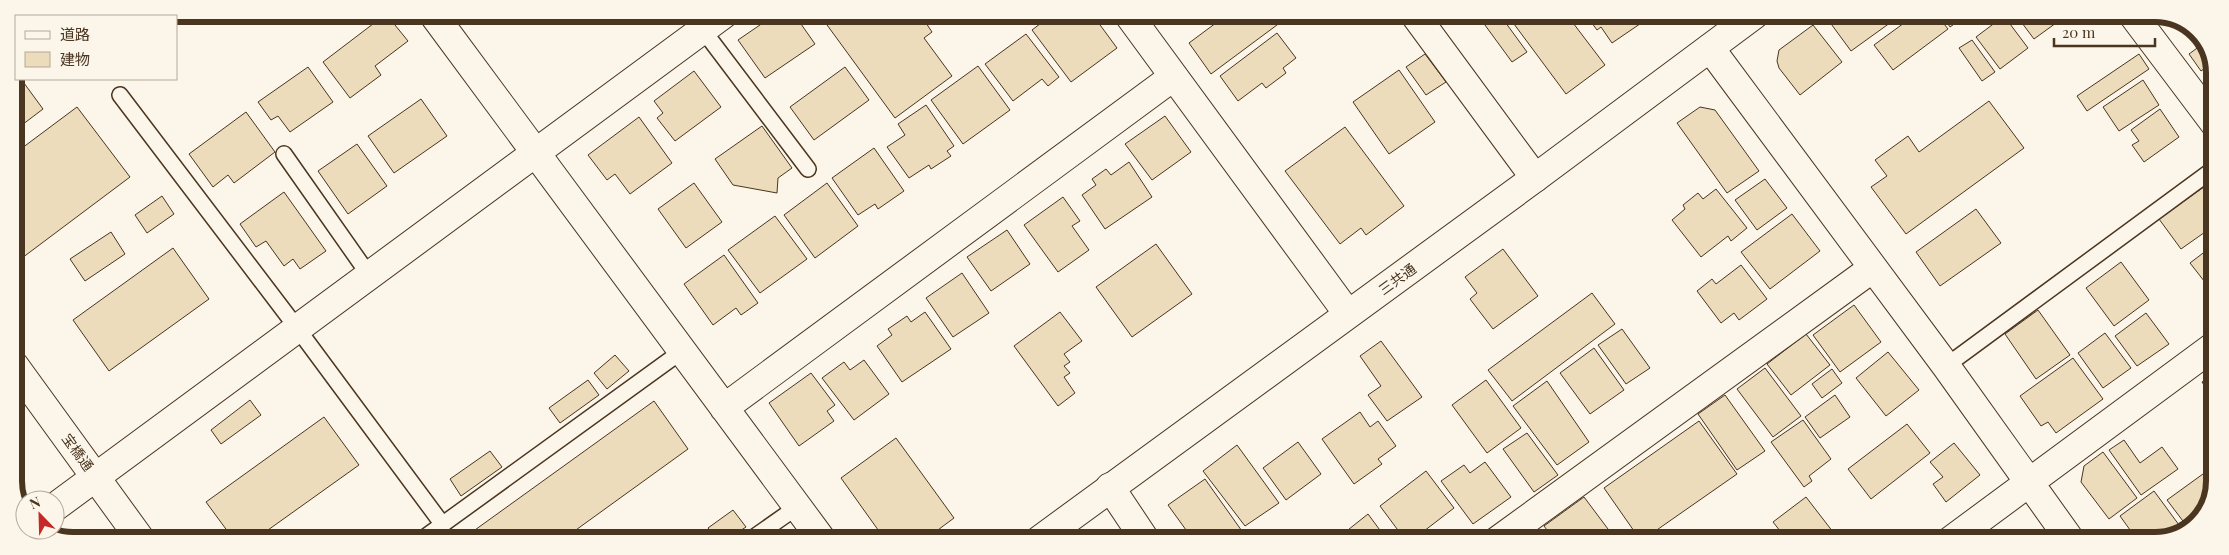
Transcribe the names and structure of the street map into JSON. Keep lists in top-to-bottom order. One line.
{"streets":{"street":["三共通","宝橋通"]},"legend":["道路","建物"],"scale_bar":"20 m","north":"top left"}
